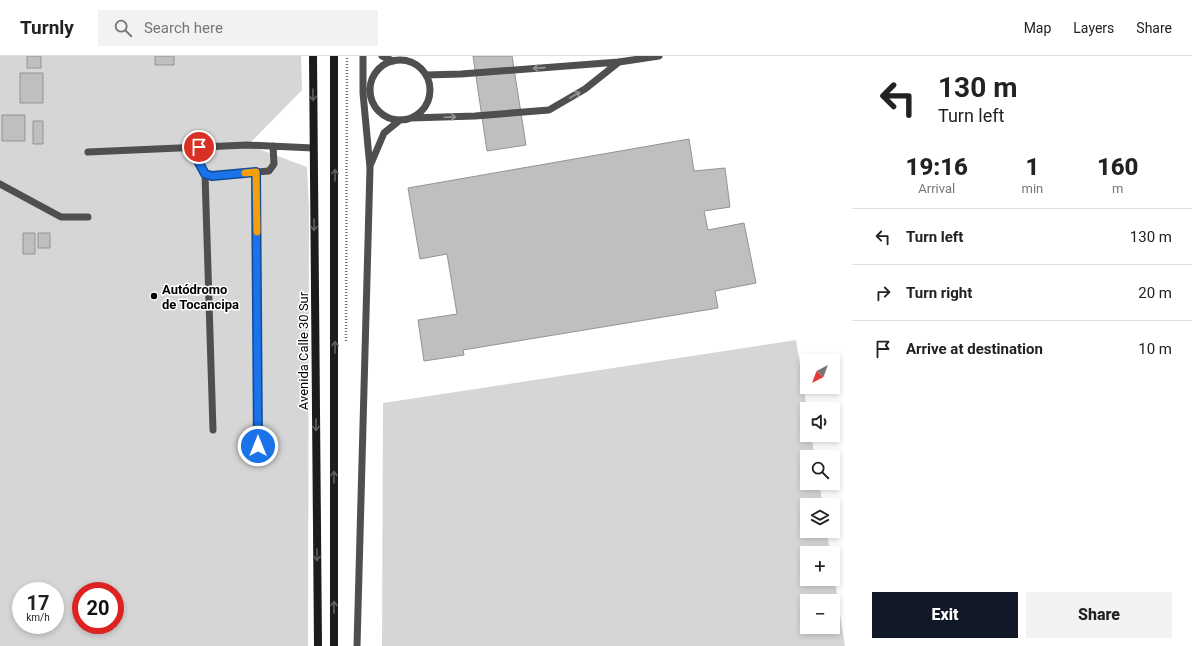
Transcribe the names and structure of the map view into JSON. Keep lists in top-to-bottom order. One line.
{"streets":{"street":["Avenida Calle 30 Sur"]},"places":["Autódromo de Tocancipa"],"north":"bottom left","page":{"header":"Turnly","search":"Search here","nav":["Map","Layers","Share"],"turn":["130 m","Turn left"],"eta":["19:16","Arrival","1","min","160","m"],"list":[{"name":"Turn left","value":"130 m"},{"name":"Turn right","value":"20 m"},{"name":"Arrive at destination","value":"10 m"}],"map_buttons":["+","−"],"speed":"17 km/h","limit":"20","buttons":["Exit","Share"]}}
